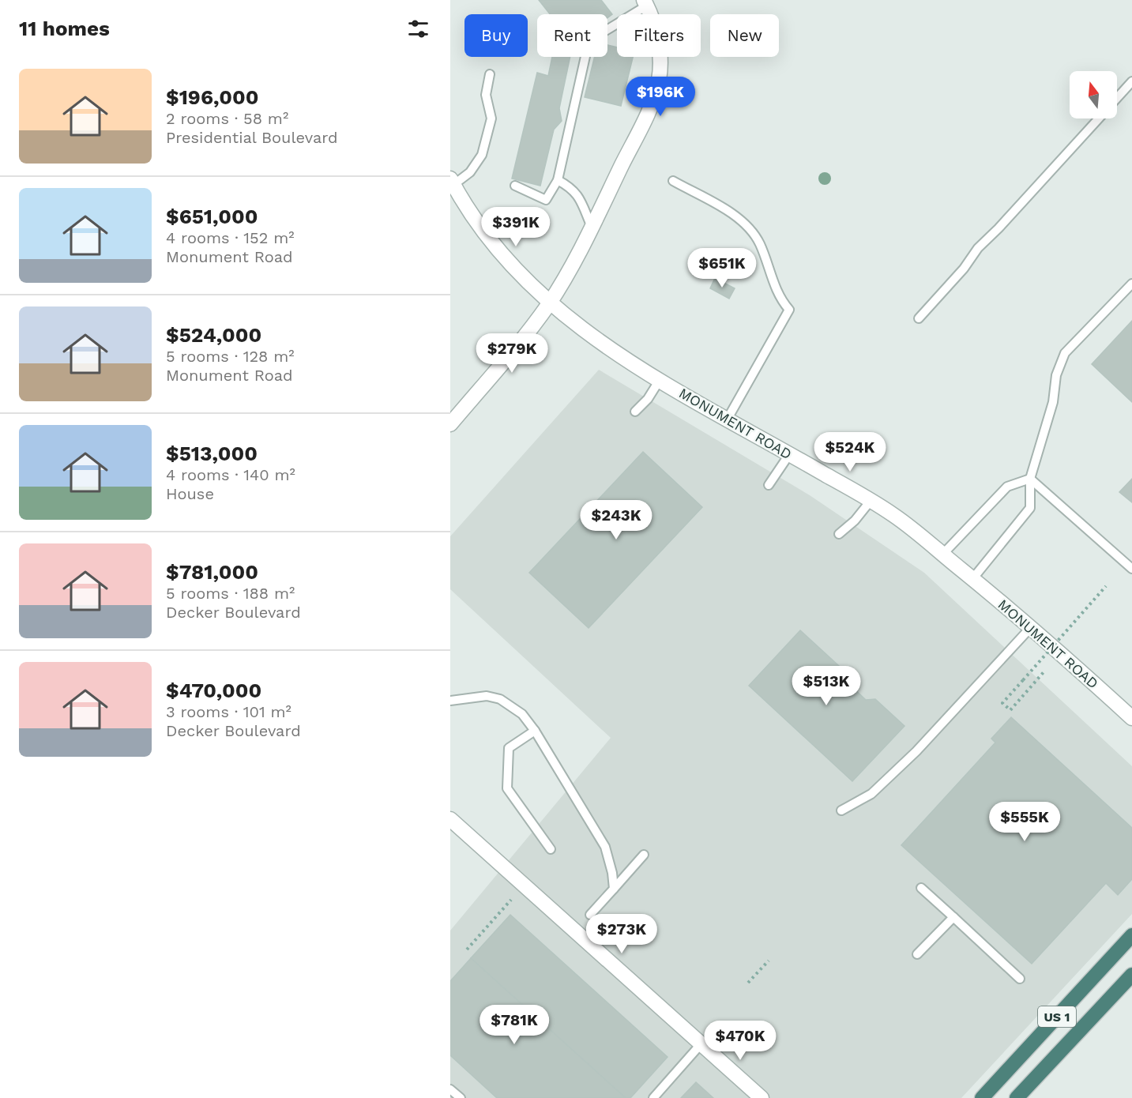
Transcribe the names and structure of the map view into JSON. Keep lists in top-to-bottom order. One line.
{"streets":{"highway":["US 1"],"street":["MONUMENT ROAD"]},"north":"top","page":{"heading":"11 homes","chip":["Buy","Rent","Filters","New"],"list":[{"name":"$196,000","note":"2 rooms · 58 m² · Presidential Boulevard"},{"name":"$651,000","note":"4 rooms · 152 m² · Monument Road"},{"name":"$524,000","note":"5 rooms · 128 m² · Monument Road"},{"name":"$513,000","note":"4 rooms · 140 m² · House"},{"name":"$781,000","note":"5 rooms · 188 m² · Decker Boulevard"},{"name":"$470,000","note":"3 rooms · 101 m² · Decker Boulevard"}],"price":["$196K","$391K","$651K","$279K","$524K","$243K","$513K","$555K","$273K","$781K","$470K"]}}
